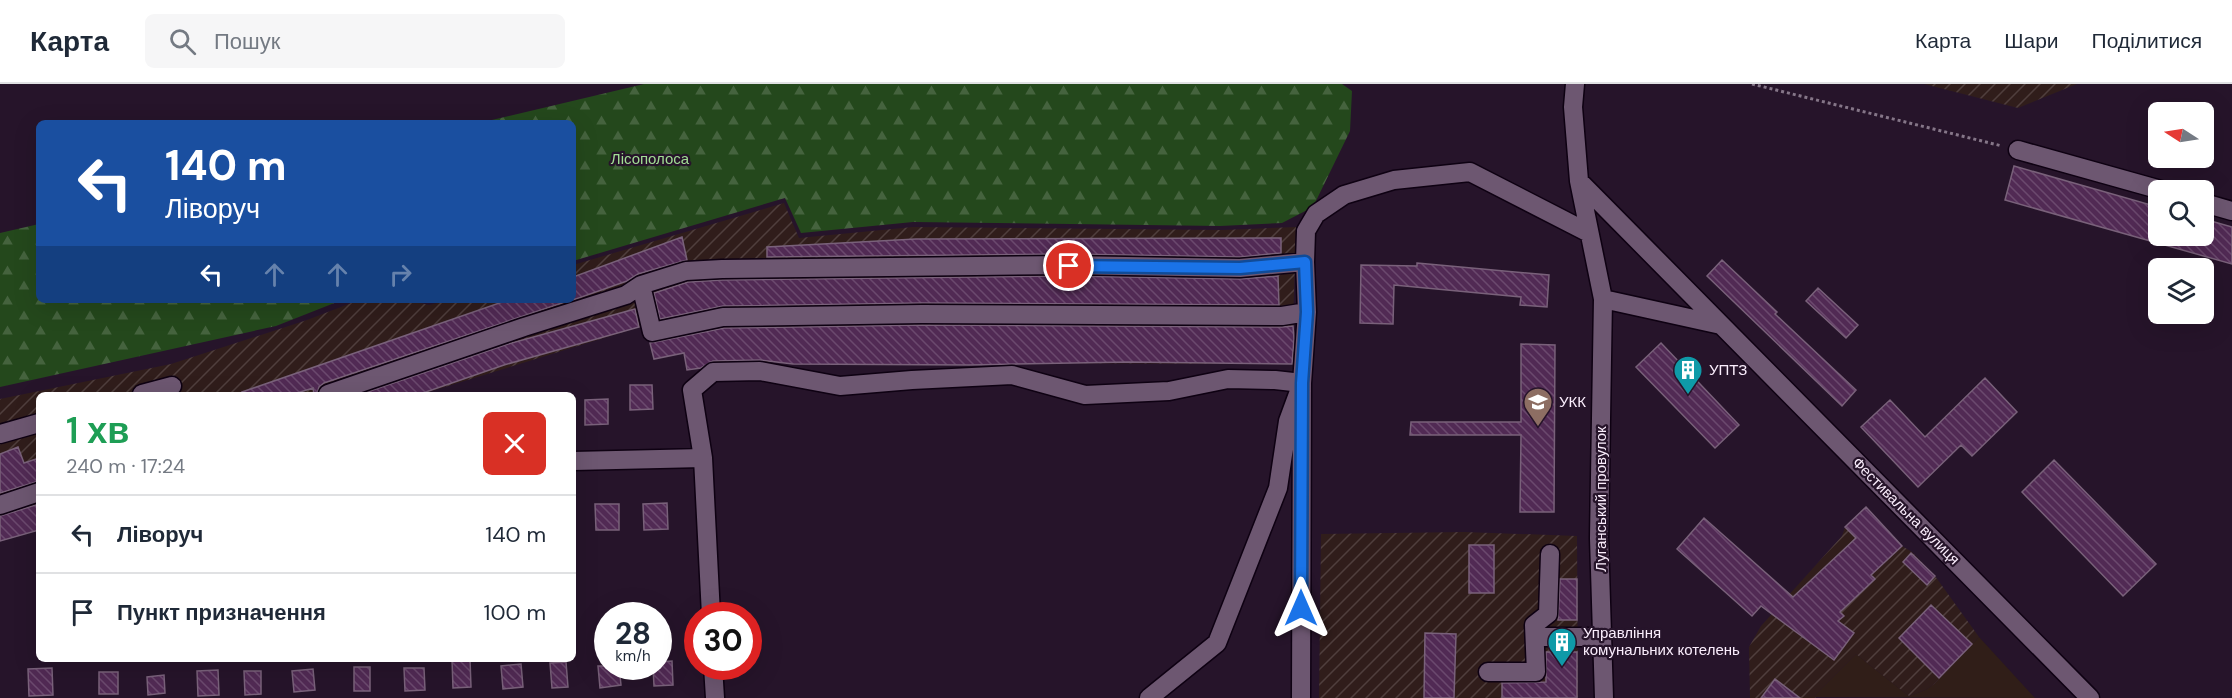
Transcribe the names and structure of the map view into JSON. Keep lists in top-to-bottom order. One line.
{"streets":{"street":["Луганський провулок","Фестивальна вулиця"]},"parks":["Лісополоса"],"places":{"building":["УПТЗ","Управління комунальних котелень"],"school or university":["УКК"]},"north":"left","page":{"header":"Карта","search":"Пошук","nav":["Карта","Шари","Поділитися"],"turn":["140 m","Ліворуч"],"heading":["1 хв","240 m · 17:24"],"list":[{"name":"Ліворуч","value":"140 m"},{"name":"Пункт призначення","value":"100 m"}],"speed":"28 km/h","limit":"30"}}
